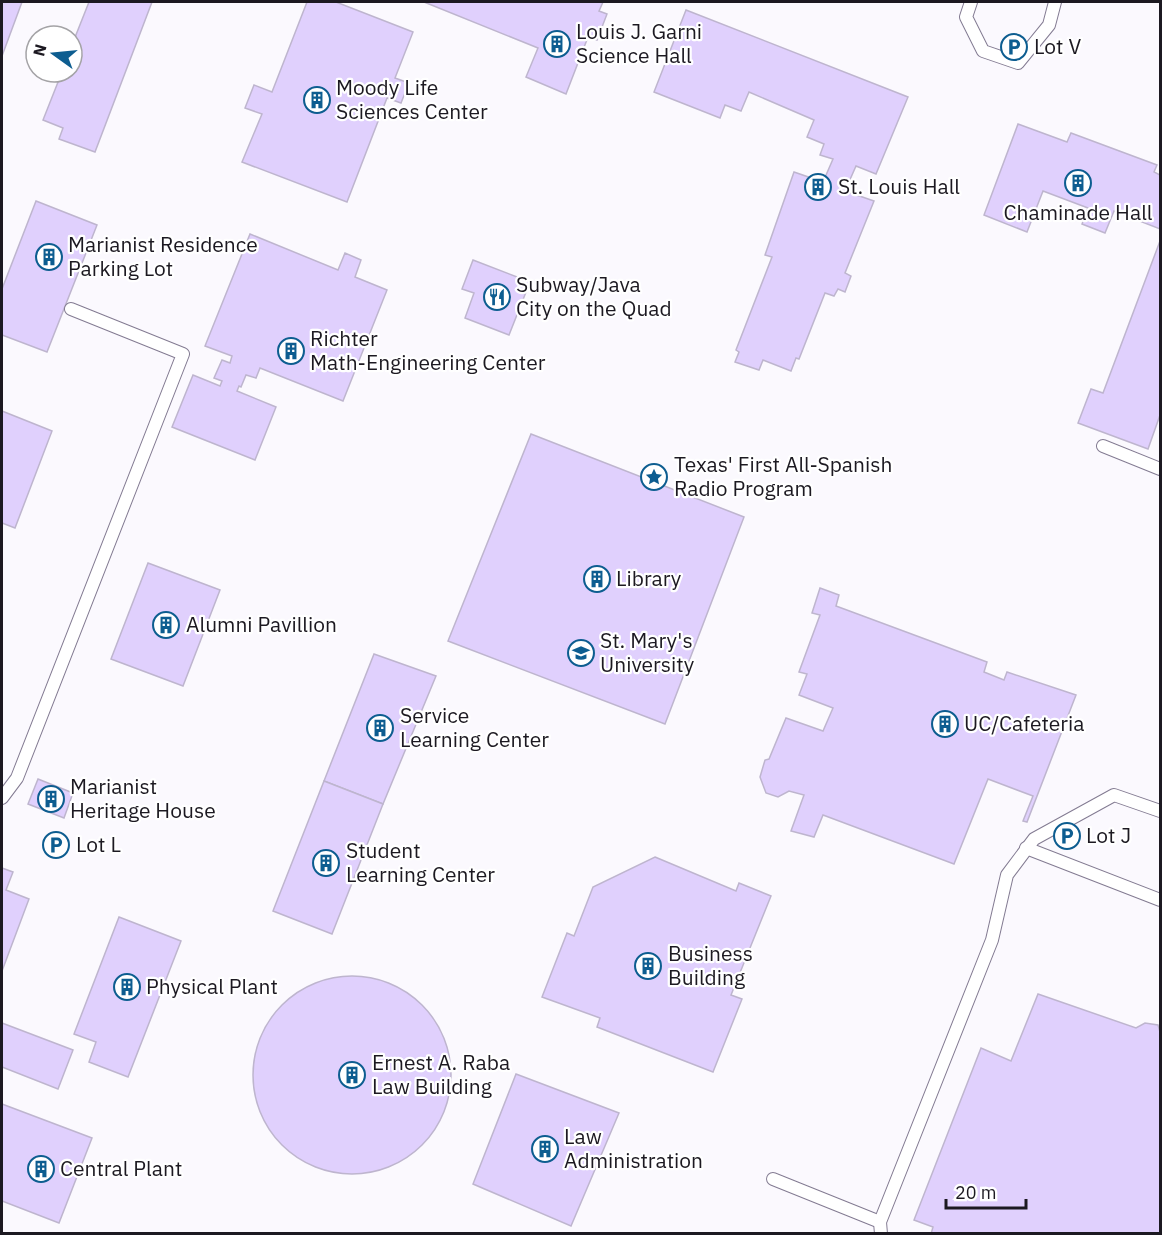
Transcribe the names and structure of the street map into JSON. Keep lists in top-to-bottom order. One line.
{"places":{"building":["Louis J. Garni Science Hall","Moody Life Sciences Center","Chaminade Hall","St. Louis Hall","Marianist Residence Parking Lot","Richter Math-Engineering Center","Library","Alumni Pavillion","UC/Cafeteria","Service Learning Center","Marianist Heritage House","Student Learning Center","Business Building","Physical Plant","Ernest A. Raba Law Building","Law Administration","Central Plant"],"parking":["Lot V","Lot J","Lot L"],"restaurant":["Subway/Java City on the Quad"],"place":["Texas' First All-Spanish Radio Program"],"school or university":["St. Mary's University"]},"scale_bar":"20 m","north":"left"}
